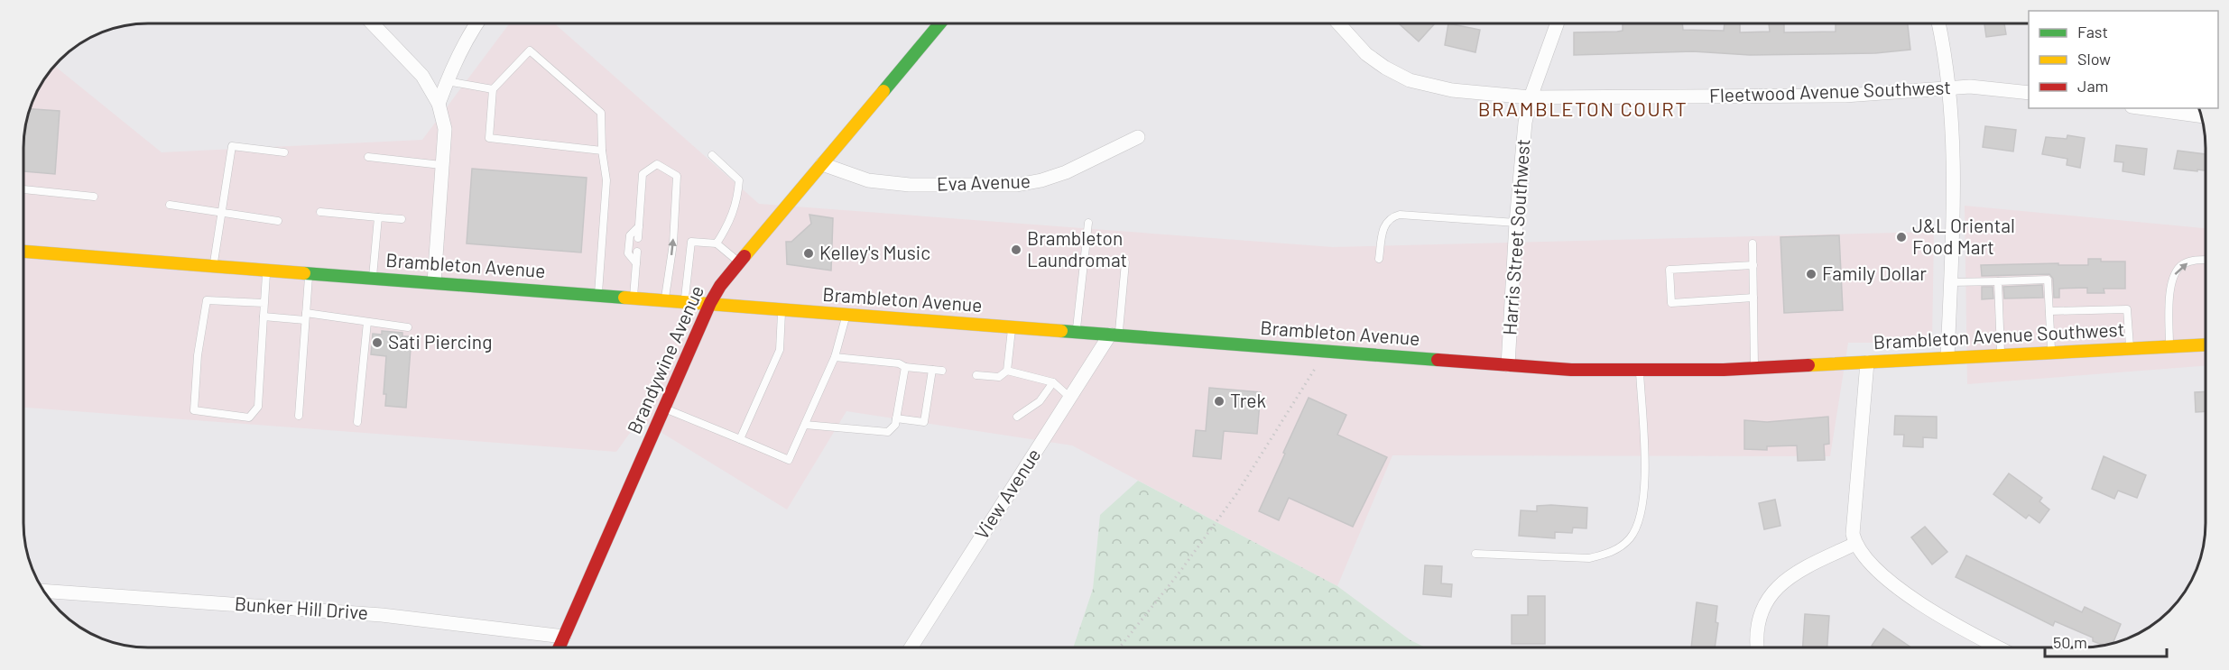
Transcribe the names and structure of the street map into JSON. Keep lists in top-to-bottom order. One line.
{"streets":{"main road":["Brambleton Avenue","Brambleton Avenue Southwest","Brandywine Avenue"],"street":["Fleetwood Avenue Southwest","Eva Avenue","Harris Street Southwest","View Avenue","Bunker Hill Drive"]},"crossings":[["Fleetwood Avenue Southwest","Harris Street Southwest"],["Eva Avenue","Brandywine Avenue"],["Harris Street Southwest","Brambleton Avenue"],["Brambleton Avenue","Brambleton Avenue Southwest"],["Brambleton Avenue","Brandywine Avenue"],["Brambleton Avenue","View Avenue"],["Brandywine Avenue","Bunker Hill Drive"]],"districts":["BRAMBLETON COURT"],"places":["J&L Oriental Food Mart","Brambleton Laundromat","Kelley's Music","Family Dollar","Sati Piercing","Trek"],"legend":["Fast","Slow","Jam"],"scale_bar":"50 m"}
